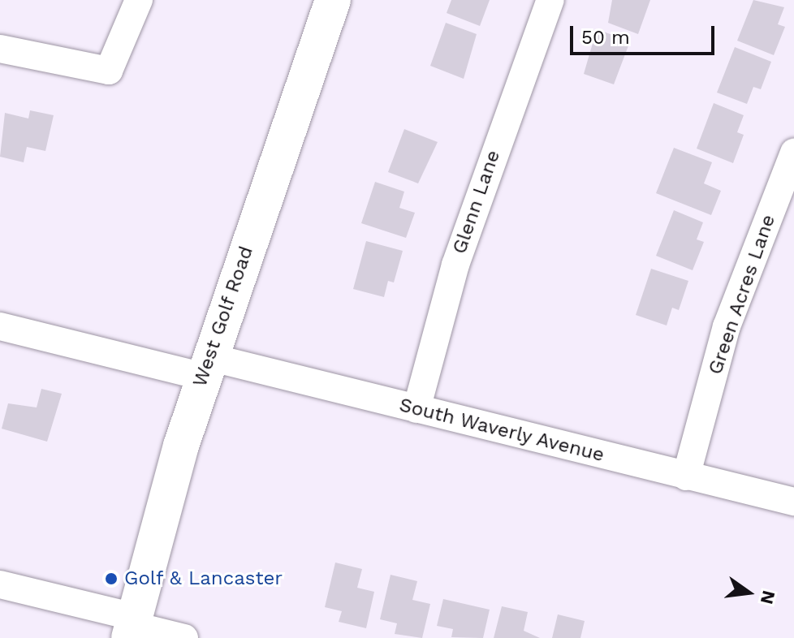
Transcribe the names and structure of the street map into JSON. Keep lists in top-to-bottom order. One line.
{"streets":{"main road":["West Golf Road"],"street":["Glenn Lane","Green Acres Lane","South Waverly Avenue"]},"crossings":[["Glenn Lane","South Waverly Avenue"],["Green Acres Lane","South Waverly Avenue"],["West Golf Road","South Waverly Avenue"]],"places":["Golf & Lancaster"],"scale_bar":"50 m","north":"right"}
